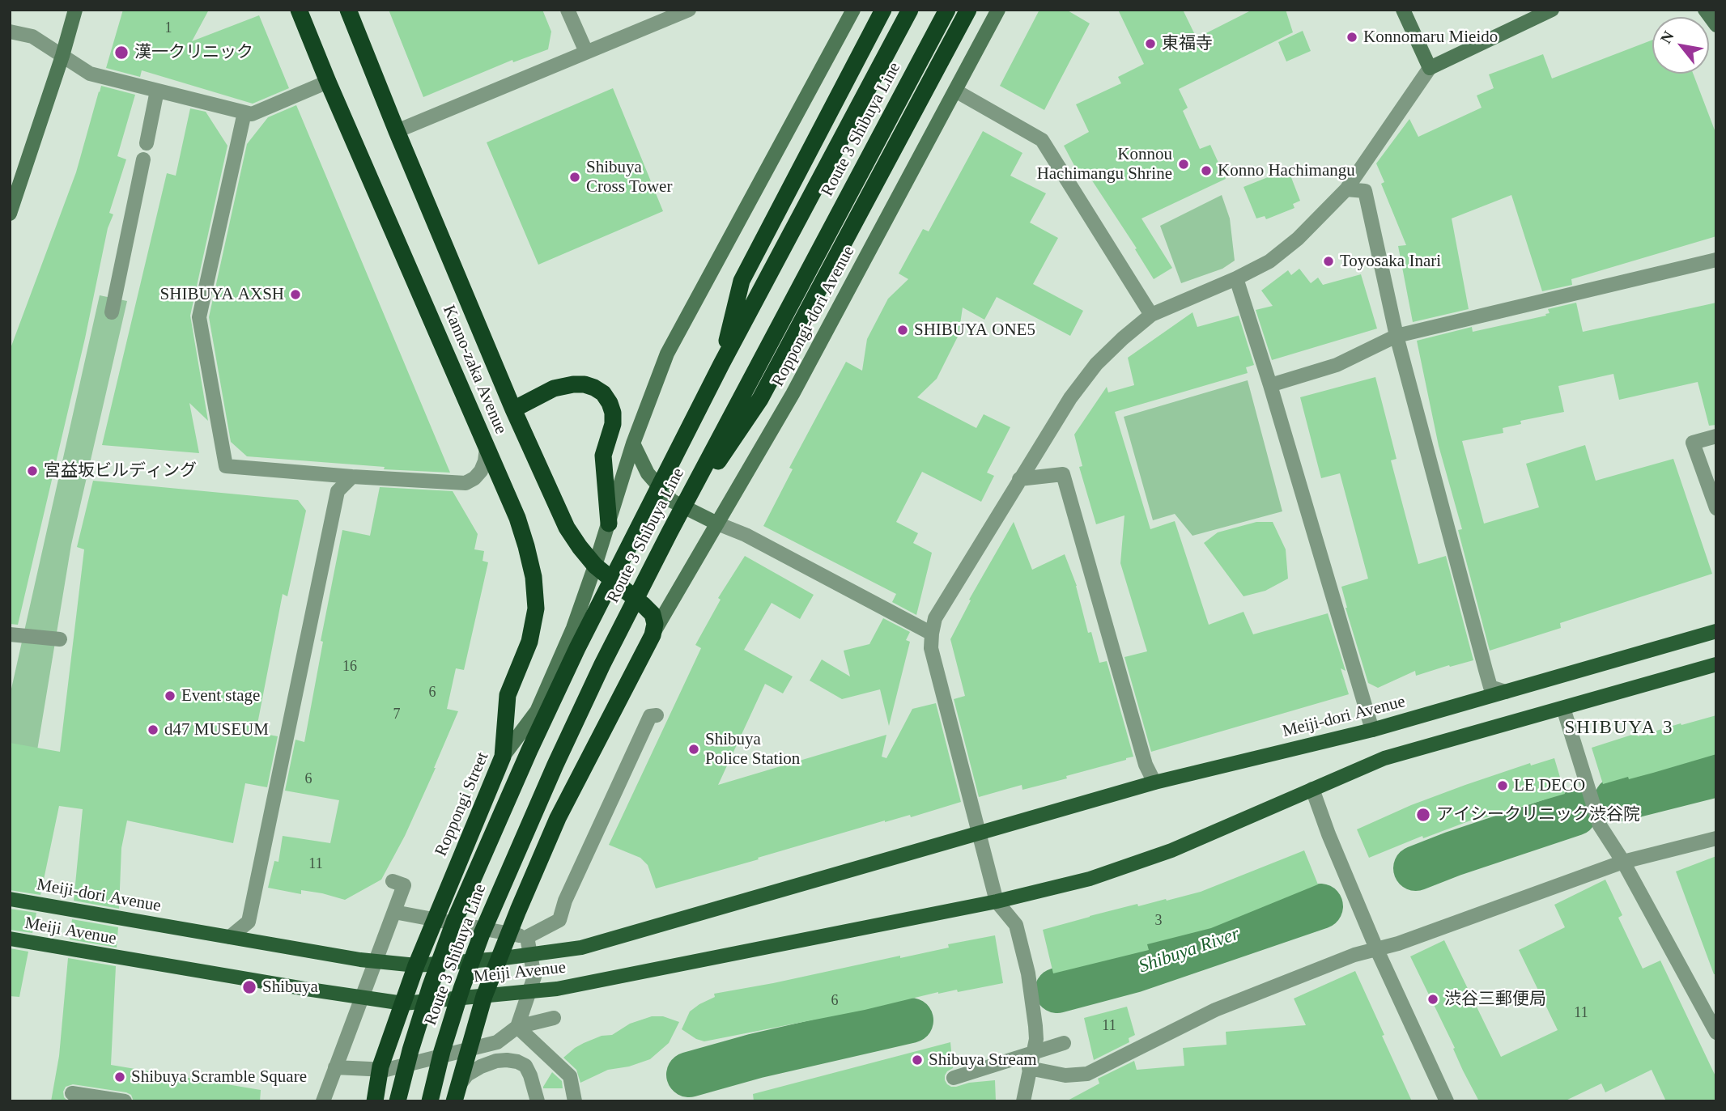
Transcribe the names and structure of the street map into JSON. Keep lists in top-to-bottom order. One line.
{"streets":{"highway":["Route 3 Shibuya Line","Kanno-zaka Avenue","Roppongi Street"],"main road":["Roppongi-dori Avenue","Meiji-dori Avenue","Meiji Avenue"]},"crossings":[["Roppongi-dori Avenue","Kanno-zaka Avenue"],["Kanno-zaka Avenue","Roppongi Street"],["Meiji-dori Avenue","Meiji Avenue"],["Roppongi Street","Meiji Avenue"]],"districts":["SHIBUYA 3"],"water":["Shibuya River"],"places":["Konnomaru Mieido","東福寺","漢一クリニック","Konnou Hachimangu Shrine","Konno Hachimangu","Shibuya Cross Tower","Toyosaka Inari","SHIBUYA AXSH","SHIBUYA ONE5","宮益坂ビルディング","Event stage","d47 MUSEUM","Shibuya Police Station","LE DECO","アイシークリニック渋谷院","Shibuya","渋谷三郵便局","Shibuya Stream","Shibuya Scramble Square"],"house_numbers":["1","16","6","7","6","11","3","6","11","11"],"north":"top left"}
